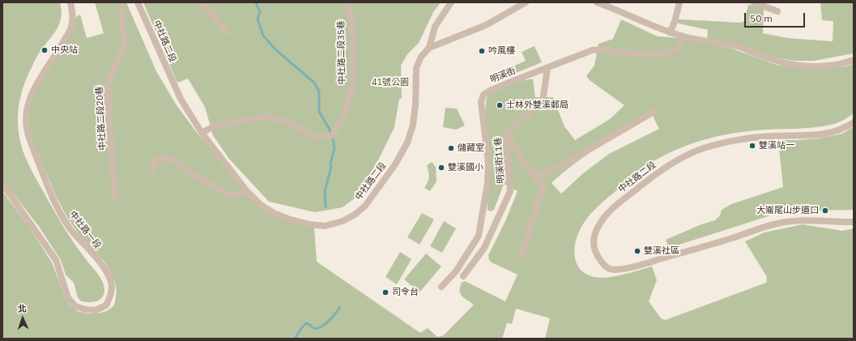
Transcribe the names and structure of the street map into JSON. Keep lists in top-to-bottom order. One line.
{"streets":{"street":["中社路二段","中社路二段35巷","明溪街","中社路二段20巷","明溪街11巷","中社路一段"]},"crossings":[["中社路二段","中社路二段35巷"],["明溪街","明溪街11巷"]],"parks":["41號公園"],"places":["中央站","吟風樓","士林外雙溪郵局","雙溪站一","儲藏室","雙溪國小","大崙尾山步道口","雙溪社區","司令台"],"scale_bar":"50 m","north":"top"}
